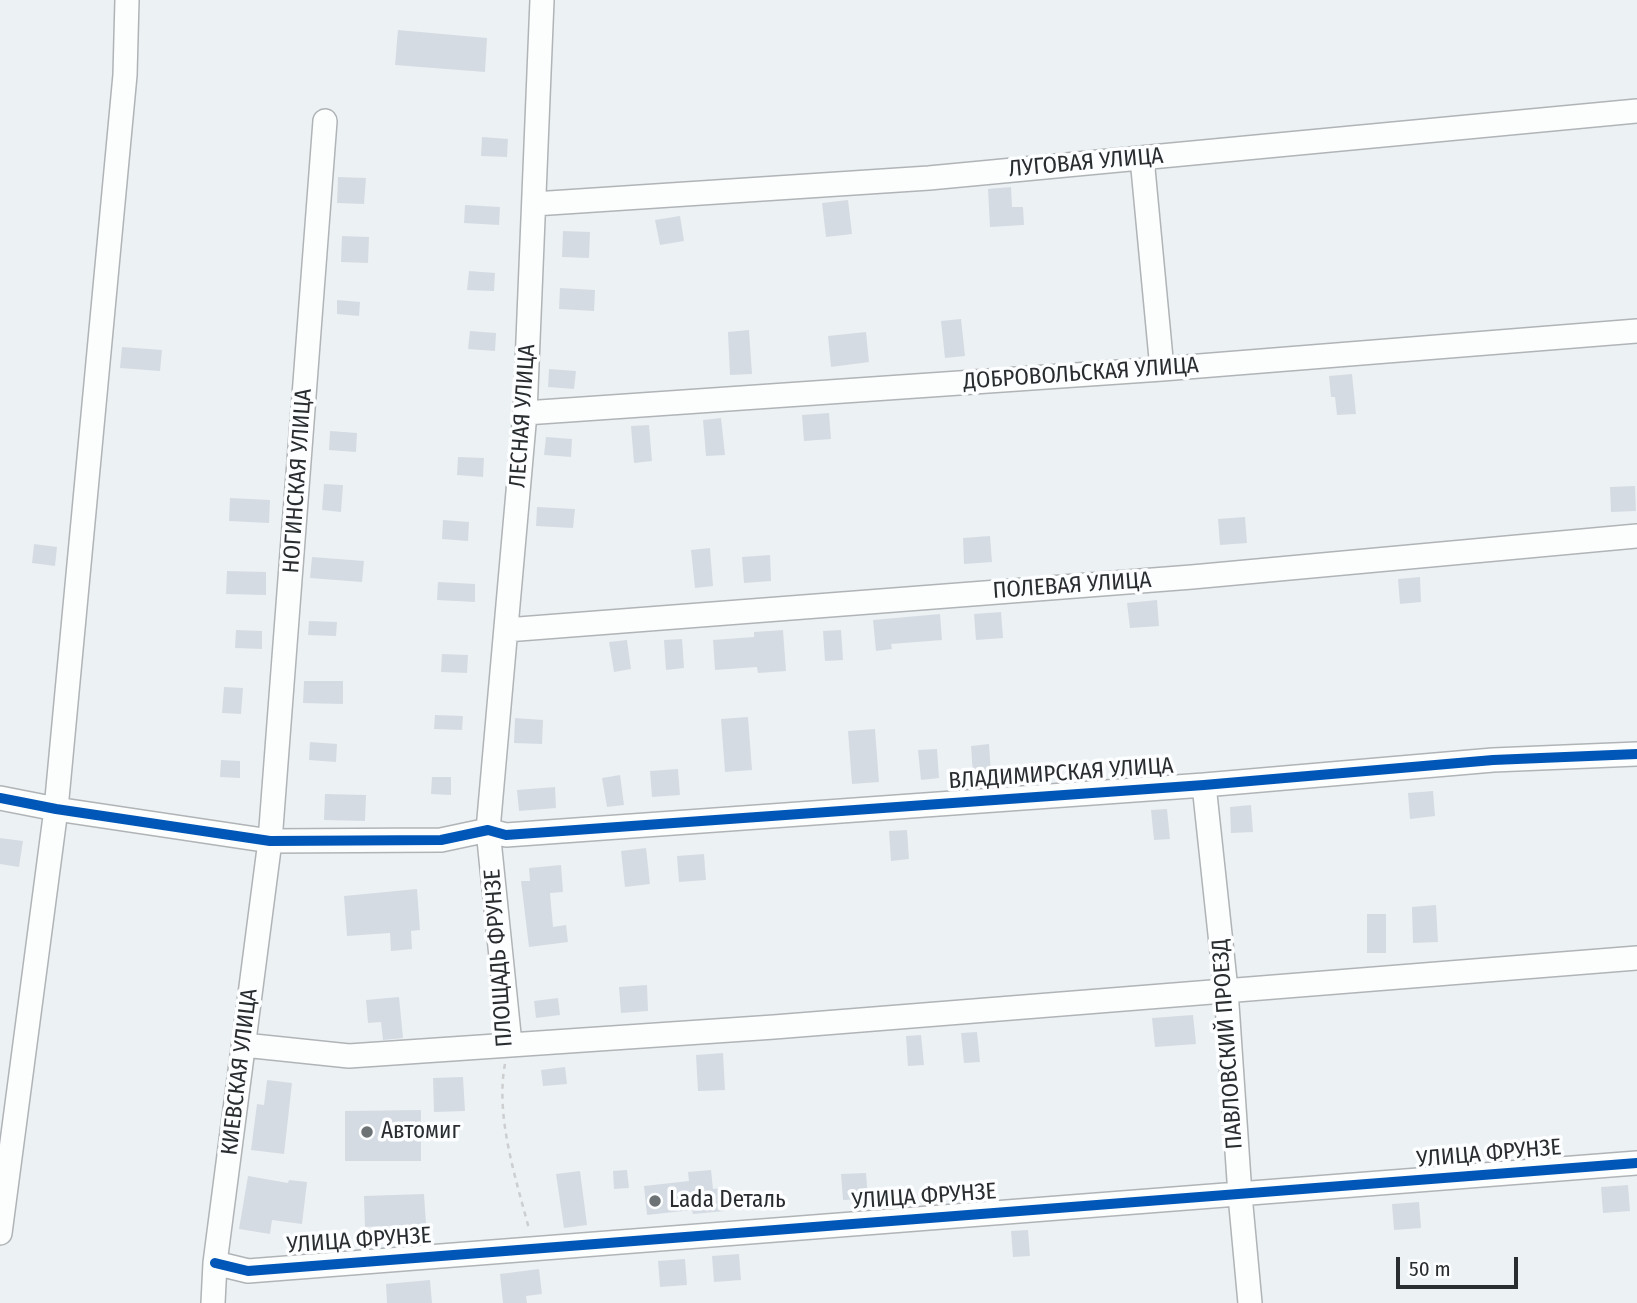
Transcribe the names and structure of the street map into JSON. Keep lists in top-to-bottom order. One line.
{"streets":{"street":["ЛУГОВАЯ УЛИЦА","ДОБРОВОЛЬСКАЯ УЛИЦА","ЛЕСНАЯ УЛИЦА","НОГИНСКАЯ УЛИЦА","ПОЛЕВАЯ УЛИЦА","ВЛАДИМИРСКАЯ УЛИЦА","ПЛОЩАДЬ ФРУНЗЕ","ПАВЛОВСКИЙ ПРОЕЗД","КИЕВСКАЯ УЛИЦА","УЛИЦА ФРУНЗЕ"]},"crossings":[["ЛУГОВАЯ УЛИЦА","ЛЕСНАЯ УЛИЦА"],["ДОБРОВОЛЬСКАЯ УЛИЦА","ЛЕСНАЯ УЛИЦА"],["ЛЕСНАЯ УЛИЦА","ПОЛЕВАЯ УЛИЦА"],["ЛЕСНАЯ УЛИЦА","ВЛАДИМИРСКАЯ УЛИЦА"],["ЛЕСНАЯ УЛИЦА","ПЛОЩАДЬ ФРУНЗЕ"],["НОГИНСКАЯ УЛИЦА","ВЛАДИМИРСКАЯ УЛИЦА"],["НОГИНСКАЯ УЛИЦА","КИЕВСКАЯ УЛИЦА"],["ВЛАДИМИРСКАЯ УЛИЦА","ПЛОЩАДЬ ФРУНЗЕ"],["ВЛАДИМИРСКАЯ УЛИЦА","ПАВЛОВСКИЙ ПРОЕЗД"],["ВЛАДИМИРСКАЯ УЛИЦА","КИЕВСКАЯ УЛИЦА"],["ПЛОЩАДЬ ФРУНЗЕ","УЛИЦА ФРУНЗЕ"],["ПАВЛОВСКИЙ ПРОЕЗД","УЛИЦА ФРУНЗЕ"],["КИЕВСКАЯ УЛИЦА","УЛИЦА ФРУНЗЕ"]],"places":["Автомиг","Lada Dеталь"],"scale_bar":"50 m"}
